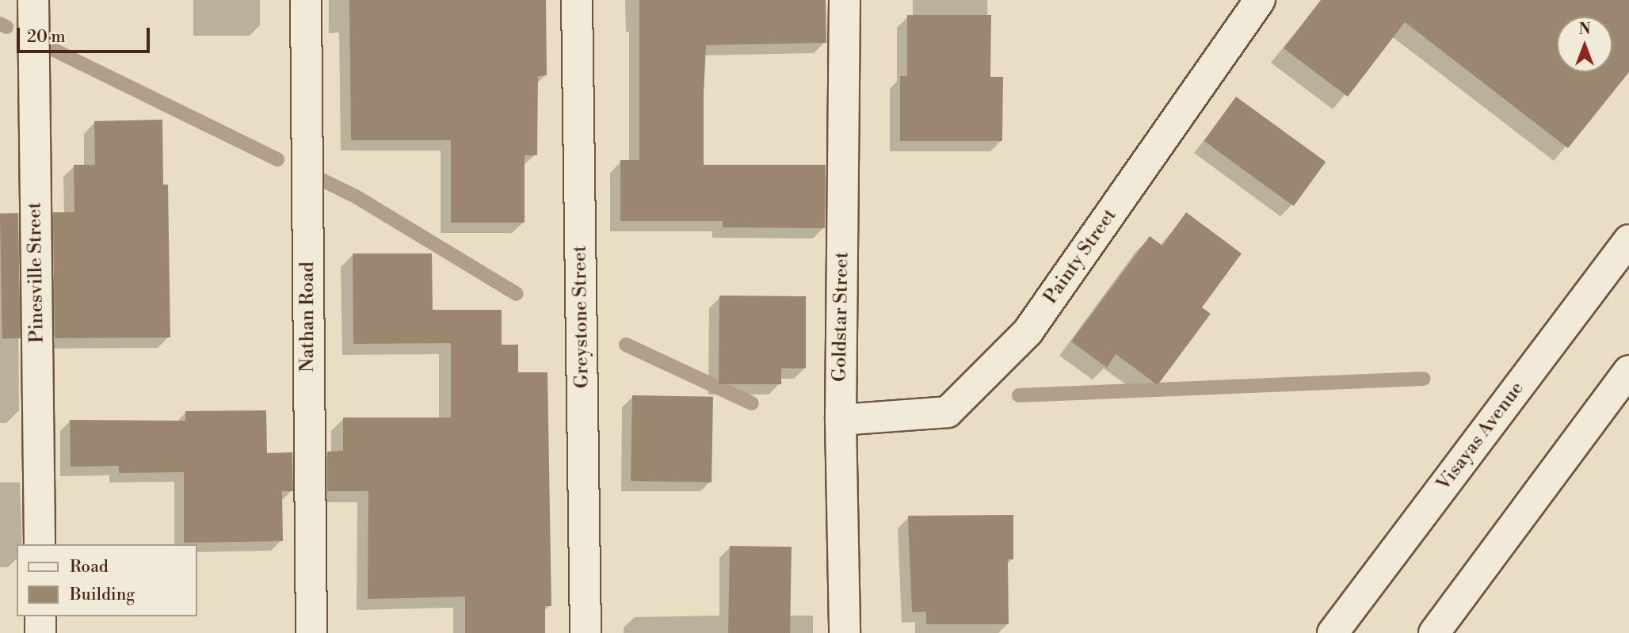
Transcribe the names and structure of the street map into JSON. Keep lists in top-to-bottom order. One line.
{"streets":{"street":["Painty Street","Pinesville Street","Nathan Road","Greystone Street","Goldstar Street","Visayas Avenue"]},"crossings":[["Painty Street","Goldstar Street"]],"legend":["Road","Building"],"scale_bar":"20 m","north":"top"}
